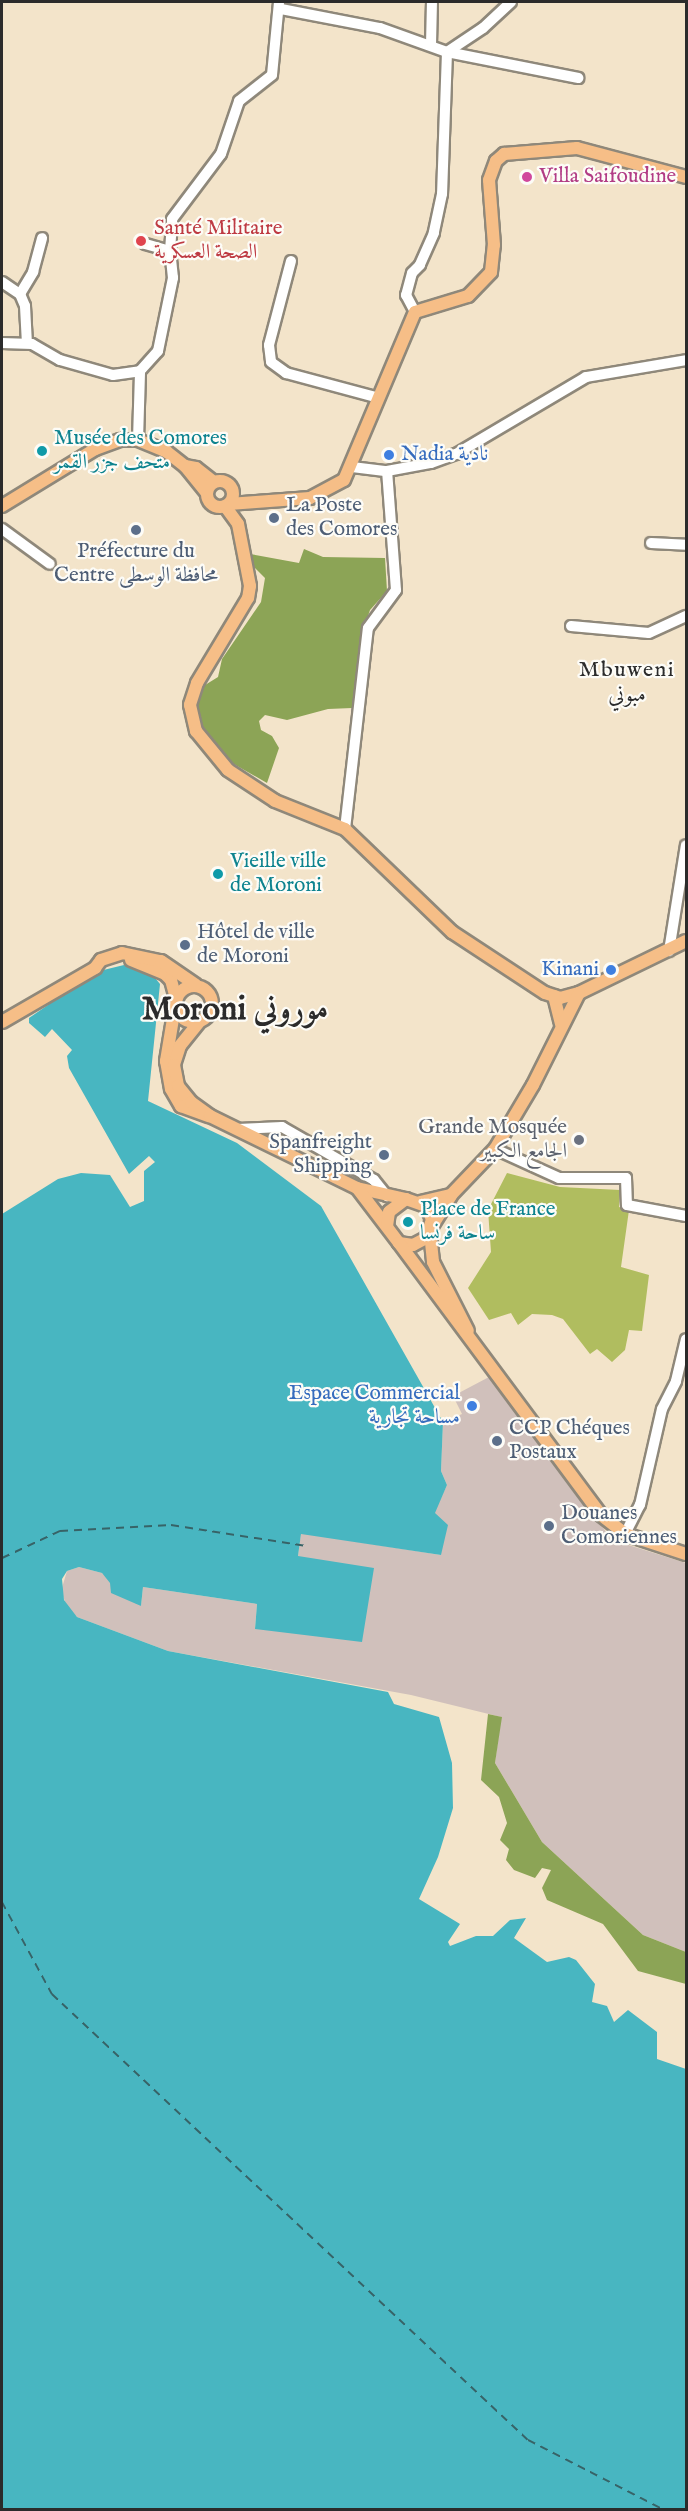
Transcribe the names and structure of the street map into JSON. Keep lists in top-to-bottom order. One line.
{"districts":["Mbuweni مبوني","Moroni موروني"],"places":["Villa Saifoudine","Santé Militaire الصحة العسكرية","Musée des Comores متحف جزر القمر","Nadia نادية","La Poste des Comores","Préfecture du Centre محافظة الوسطى","Vieille ville de Moroni","Hôtel de ville de Moroni","Kinani","Grande Mosquée الجامع الكبير","Spanfreight Shipping","Place de France ساحة فرنسا","Espace Commercial مساحة تجارية","CCP Chéques Postaux","Douanes Comoriennes"]}
